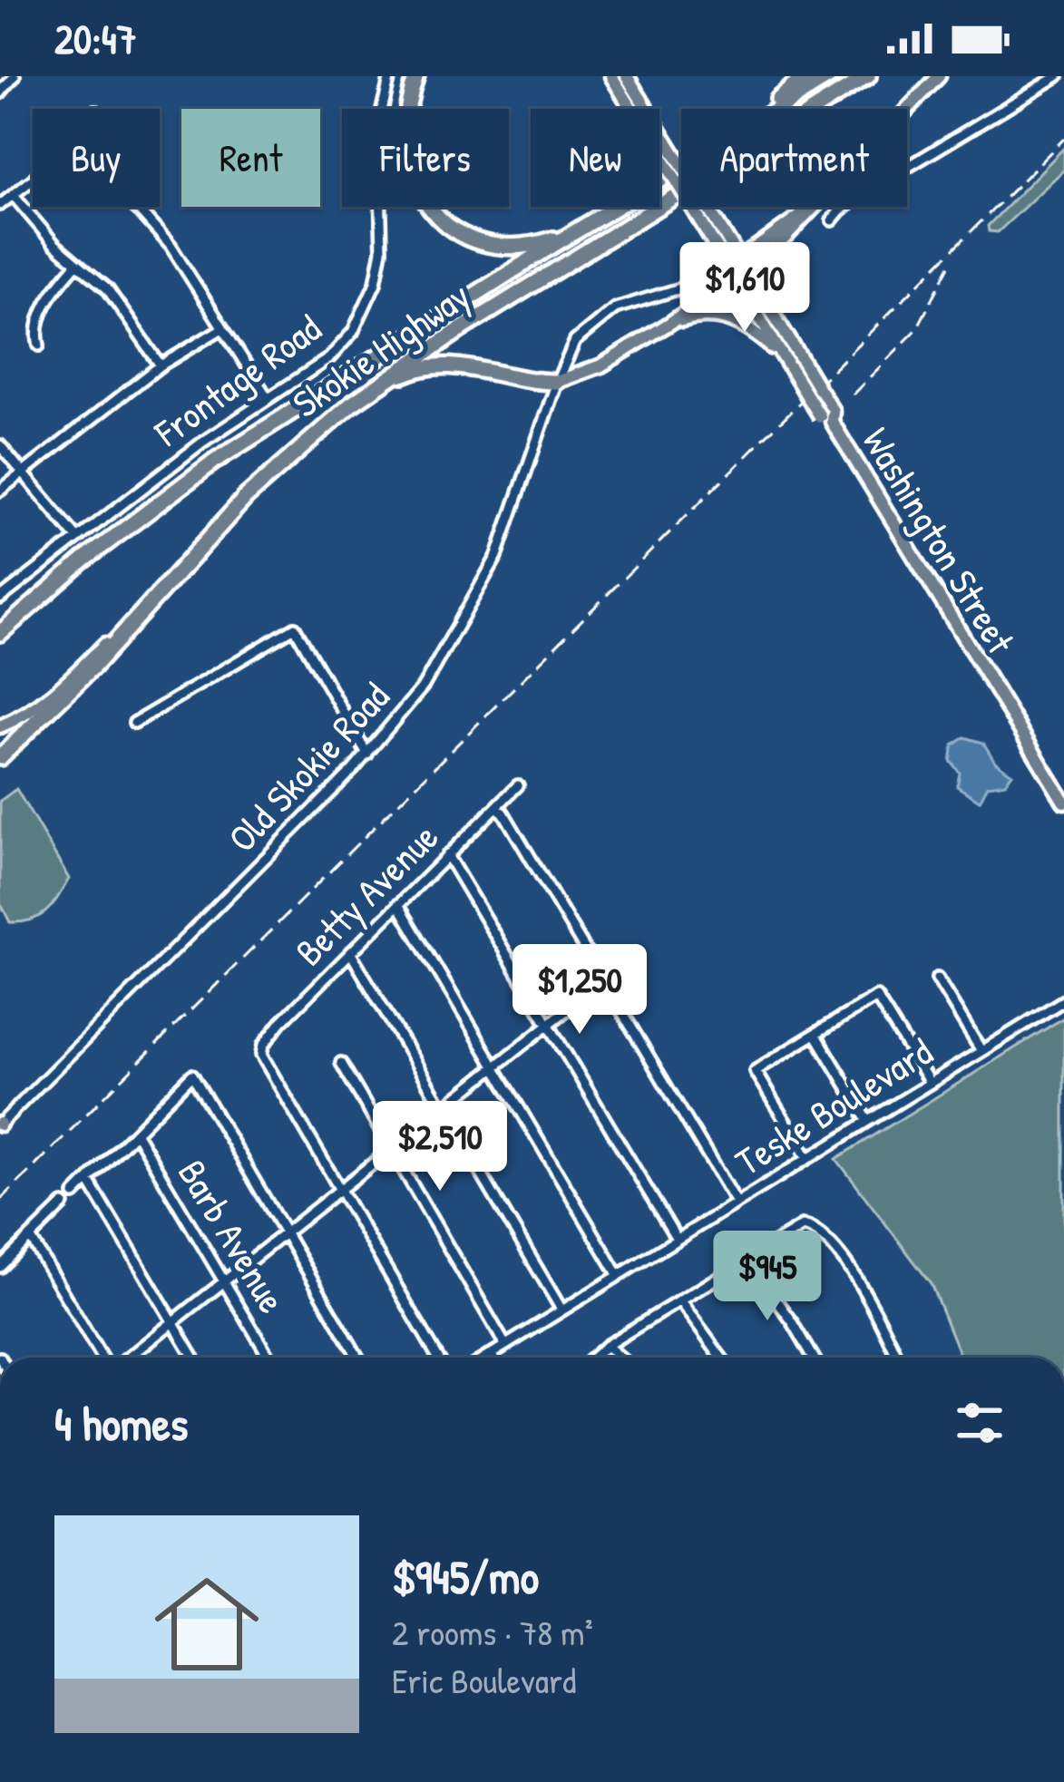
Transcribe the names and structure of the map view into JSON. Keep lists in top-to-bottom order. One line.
{"streets":{"highway":["Skokie Highway"],"main road":["Washington Street"],"street":["Frontage Road","Old Skokie Road","Betty Avenue","Teske Boulevard","Barb Avenue"]},"crossings":[["Washington Street","Old Skokie Road"]],"page":{"status":"20:47","chip":["Buy","Rent","Filters","New","Apartment"],"price":["$1,610","$1,250","$2,510","$945"],"heading":"4 homes","list":[{"name":"$945/mo","note":"2 rooms · 78 m² · Eric Boulevard"}]}}
